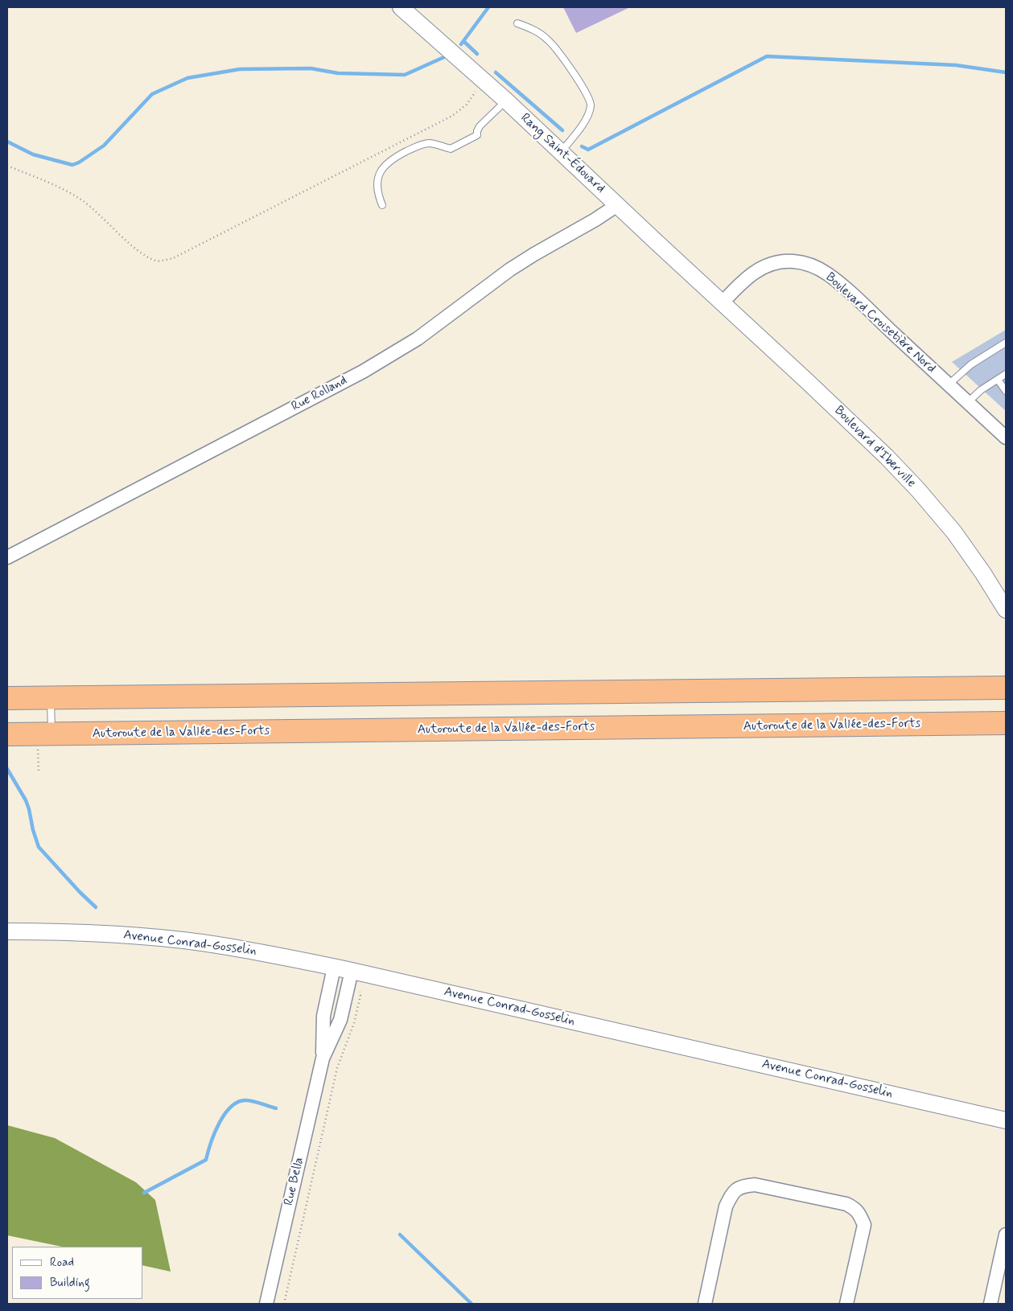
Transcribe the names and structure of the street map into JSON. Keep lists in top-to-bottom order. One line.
{"streets":{"highway":["Autoroute de la Vallée-des-Forts"],"street":["Rang Saint-Édouard","Boulevard Croisetière Nord","Rue Rolland","Boulevard d'Iberville","Avenue Conrad-Gosselin","Rue Bella"]},"crossings":[["Rang Saint-Édouard","Boulevard Croisetière Nord"],["Rang Saint-Édouard","Rue Rolland"],["Rang Saint-Édouard","Boulevard d'Iberville"],["Boulevard Croisetière Nord","Boulevard d'Iberville"],["Avenue Conrad-Gosselin","Rue Bella"]],"legend":["Road","Building"]}
